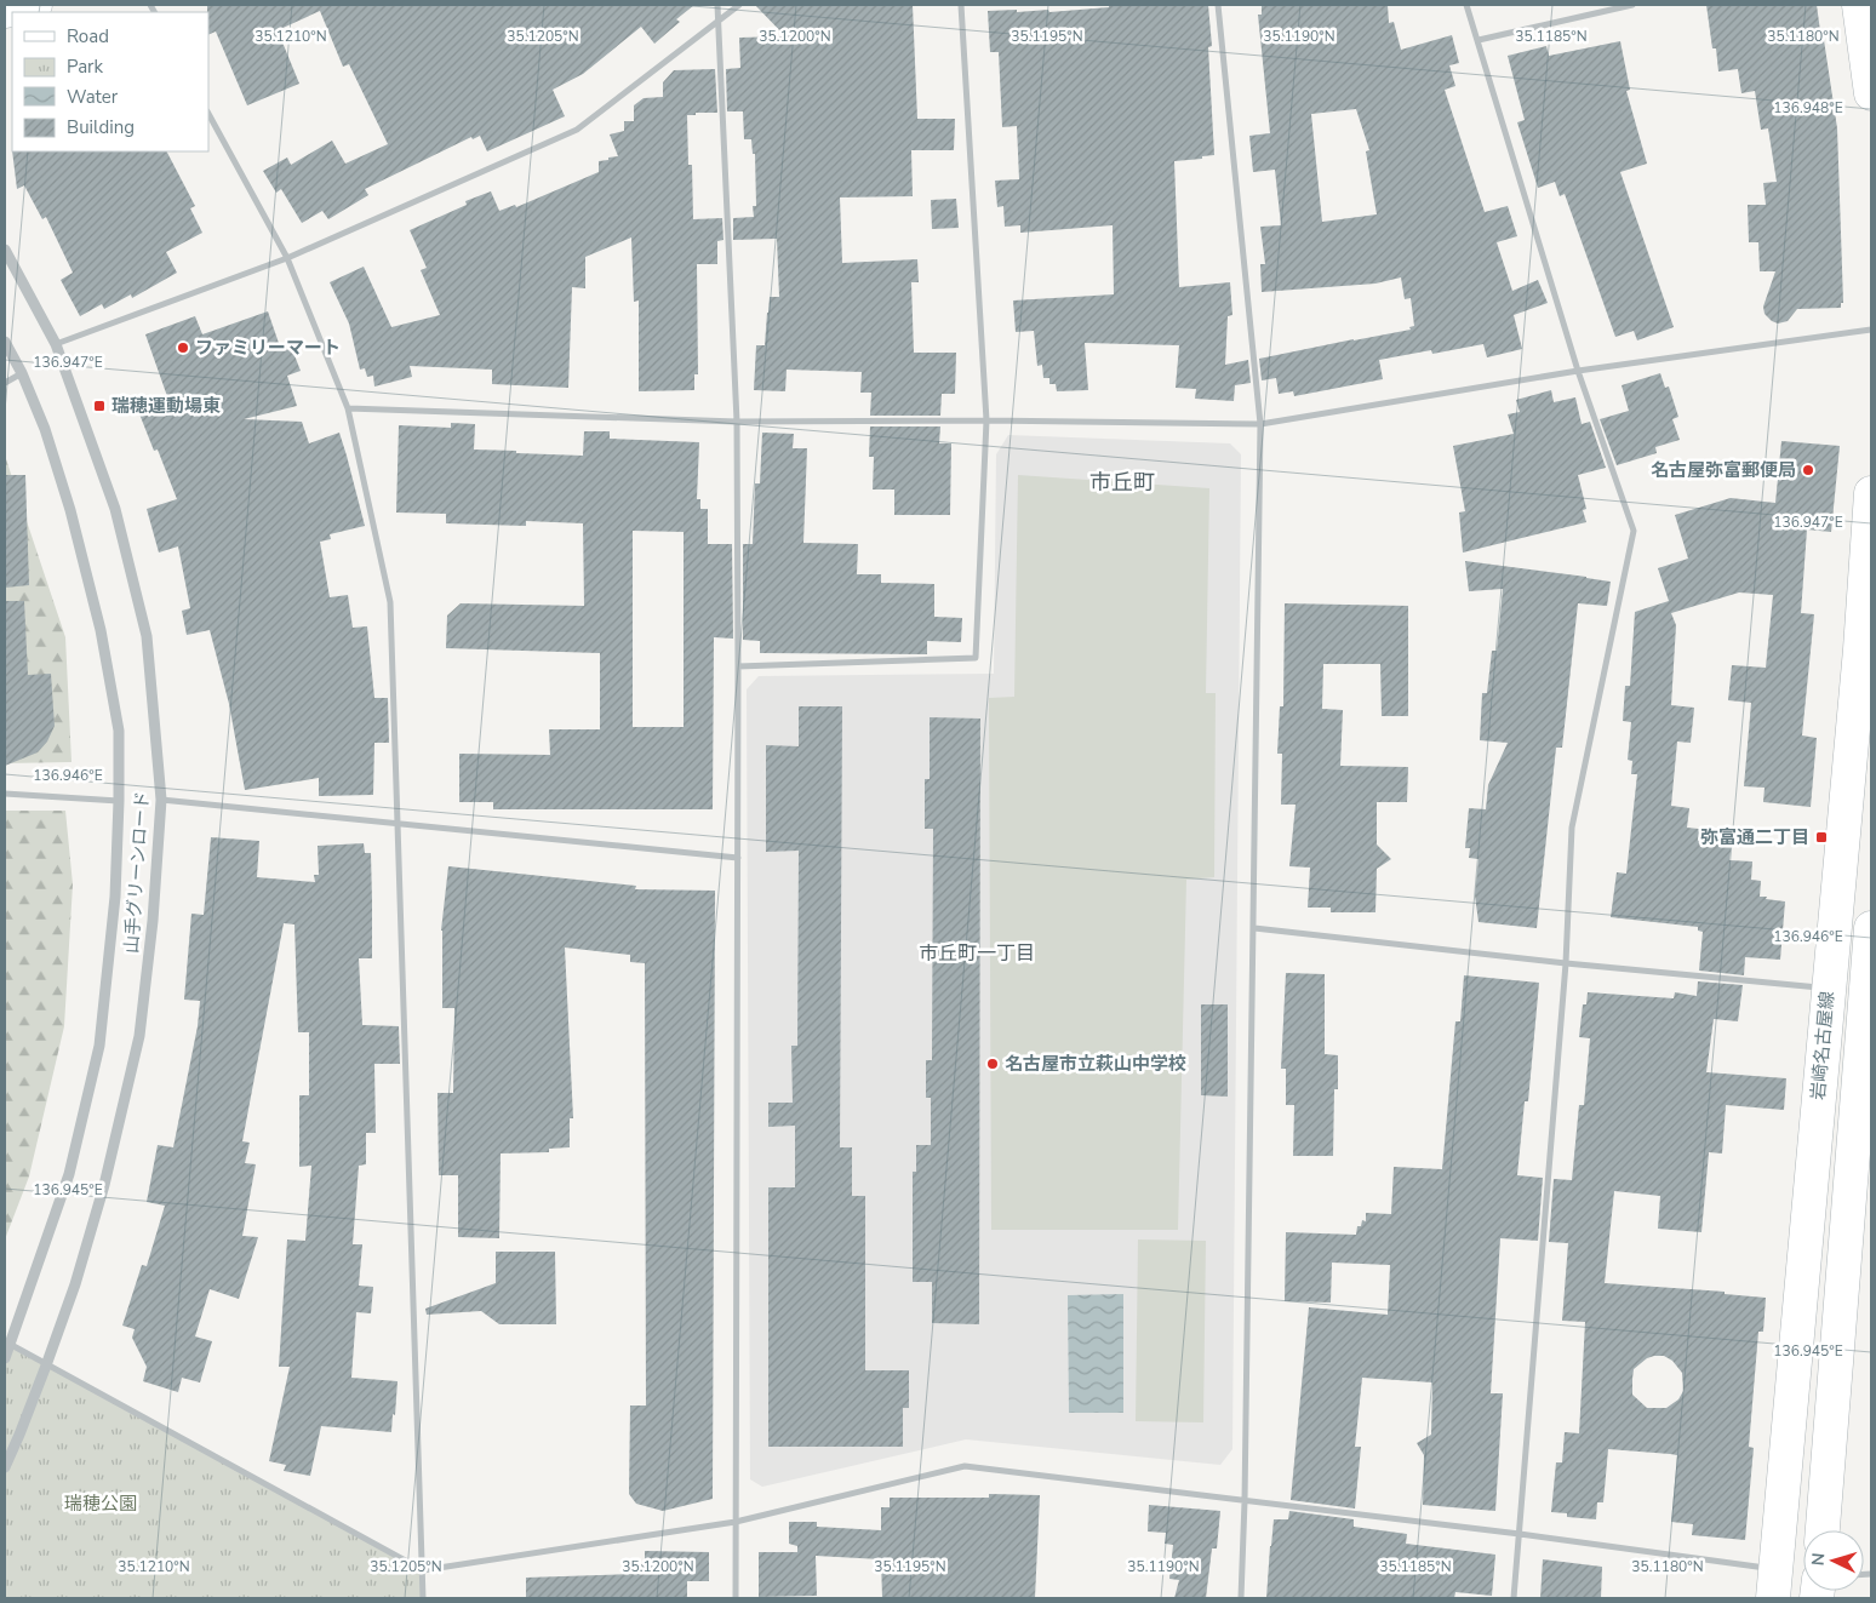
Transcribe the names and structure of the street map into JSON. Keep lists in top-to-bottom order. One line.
{"streets":{"main road":["岩崎名古屋線"],"street":["山手グリーンロード"]},"districts":["市丘町","市丘町一丁目"],"parks":["瑞穂公園"],"places":{"other":["ファミリーマート","名古屋弥富郵便局","名古屋市立萩山中学校"],"transit":["瑞穂運動場東","弥富通二丁目"]},"legend":["Road","Park","Water","Building"],"north":"left","coordinates":["35.1210°N","35.1205°N","35.1200°N","35.1195°N","35.1190°N","35.1185°N","35.1180°N","136.948°E","136.947°E","136.946°E","136.945°E"]}
